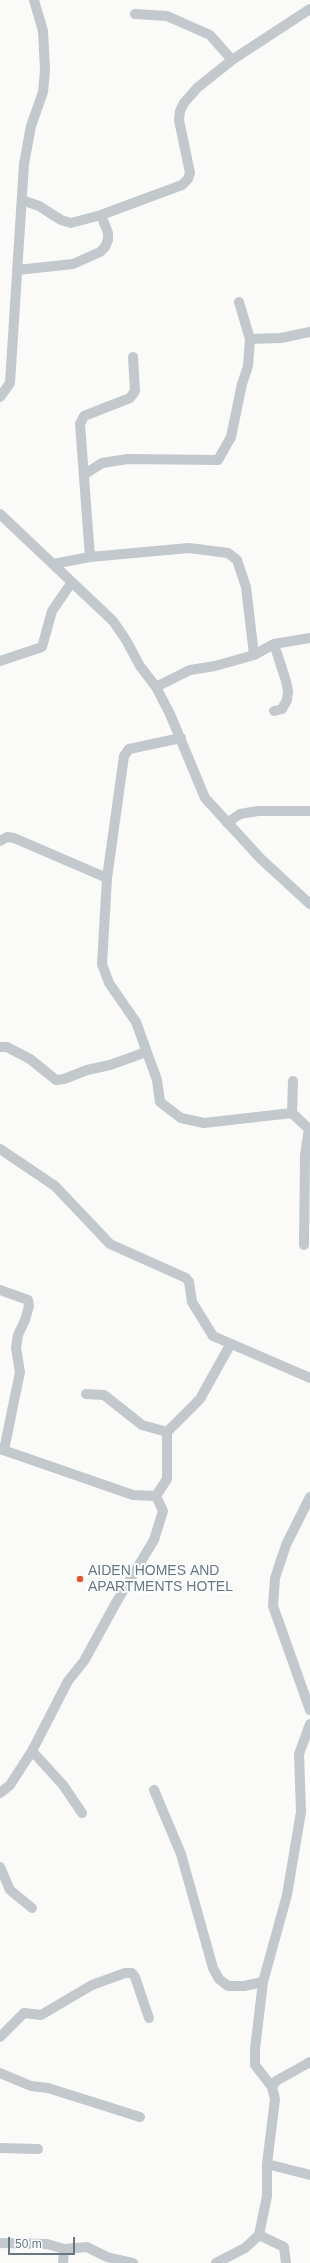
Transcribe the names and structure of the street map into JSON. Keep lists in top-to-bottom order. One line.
{"places":["AIDEN HOMES AND APARTMENTS HOTEL"],"scale_bar":"50 m"}
